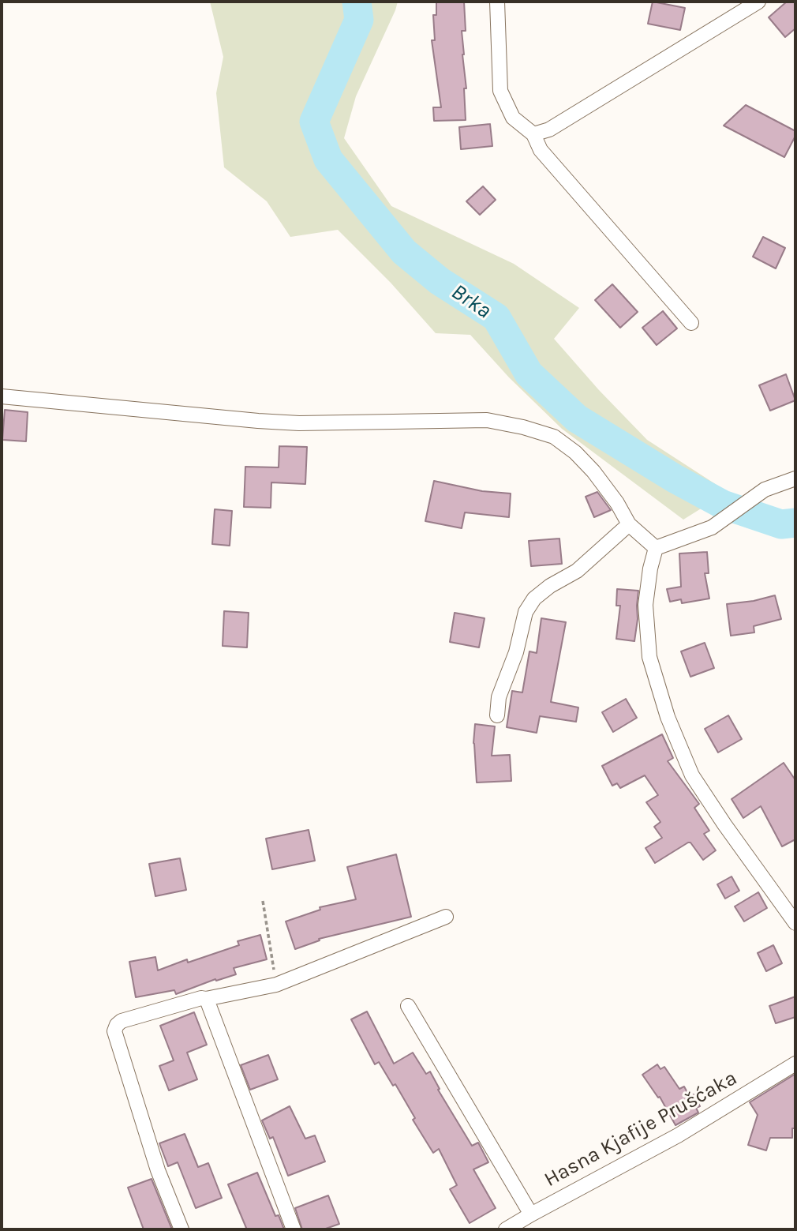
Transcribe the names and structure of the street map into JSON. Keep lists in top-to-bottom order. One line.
{"streets":{"street":["Hasna Kjafije Prušćaka"]},"water":["Brka"]}
